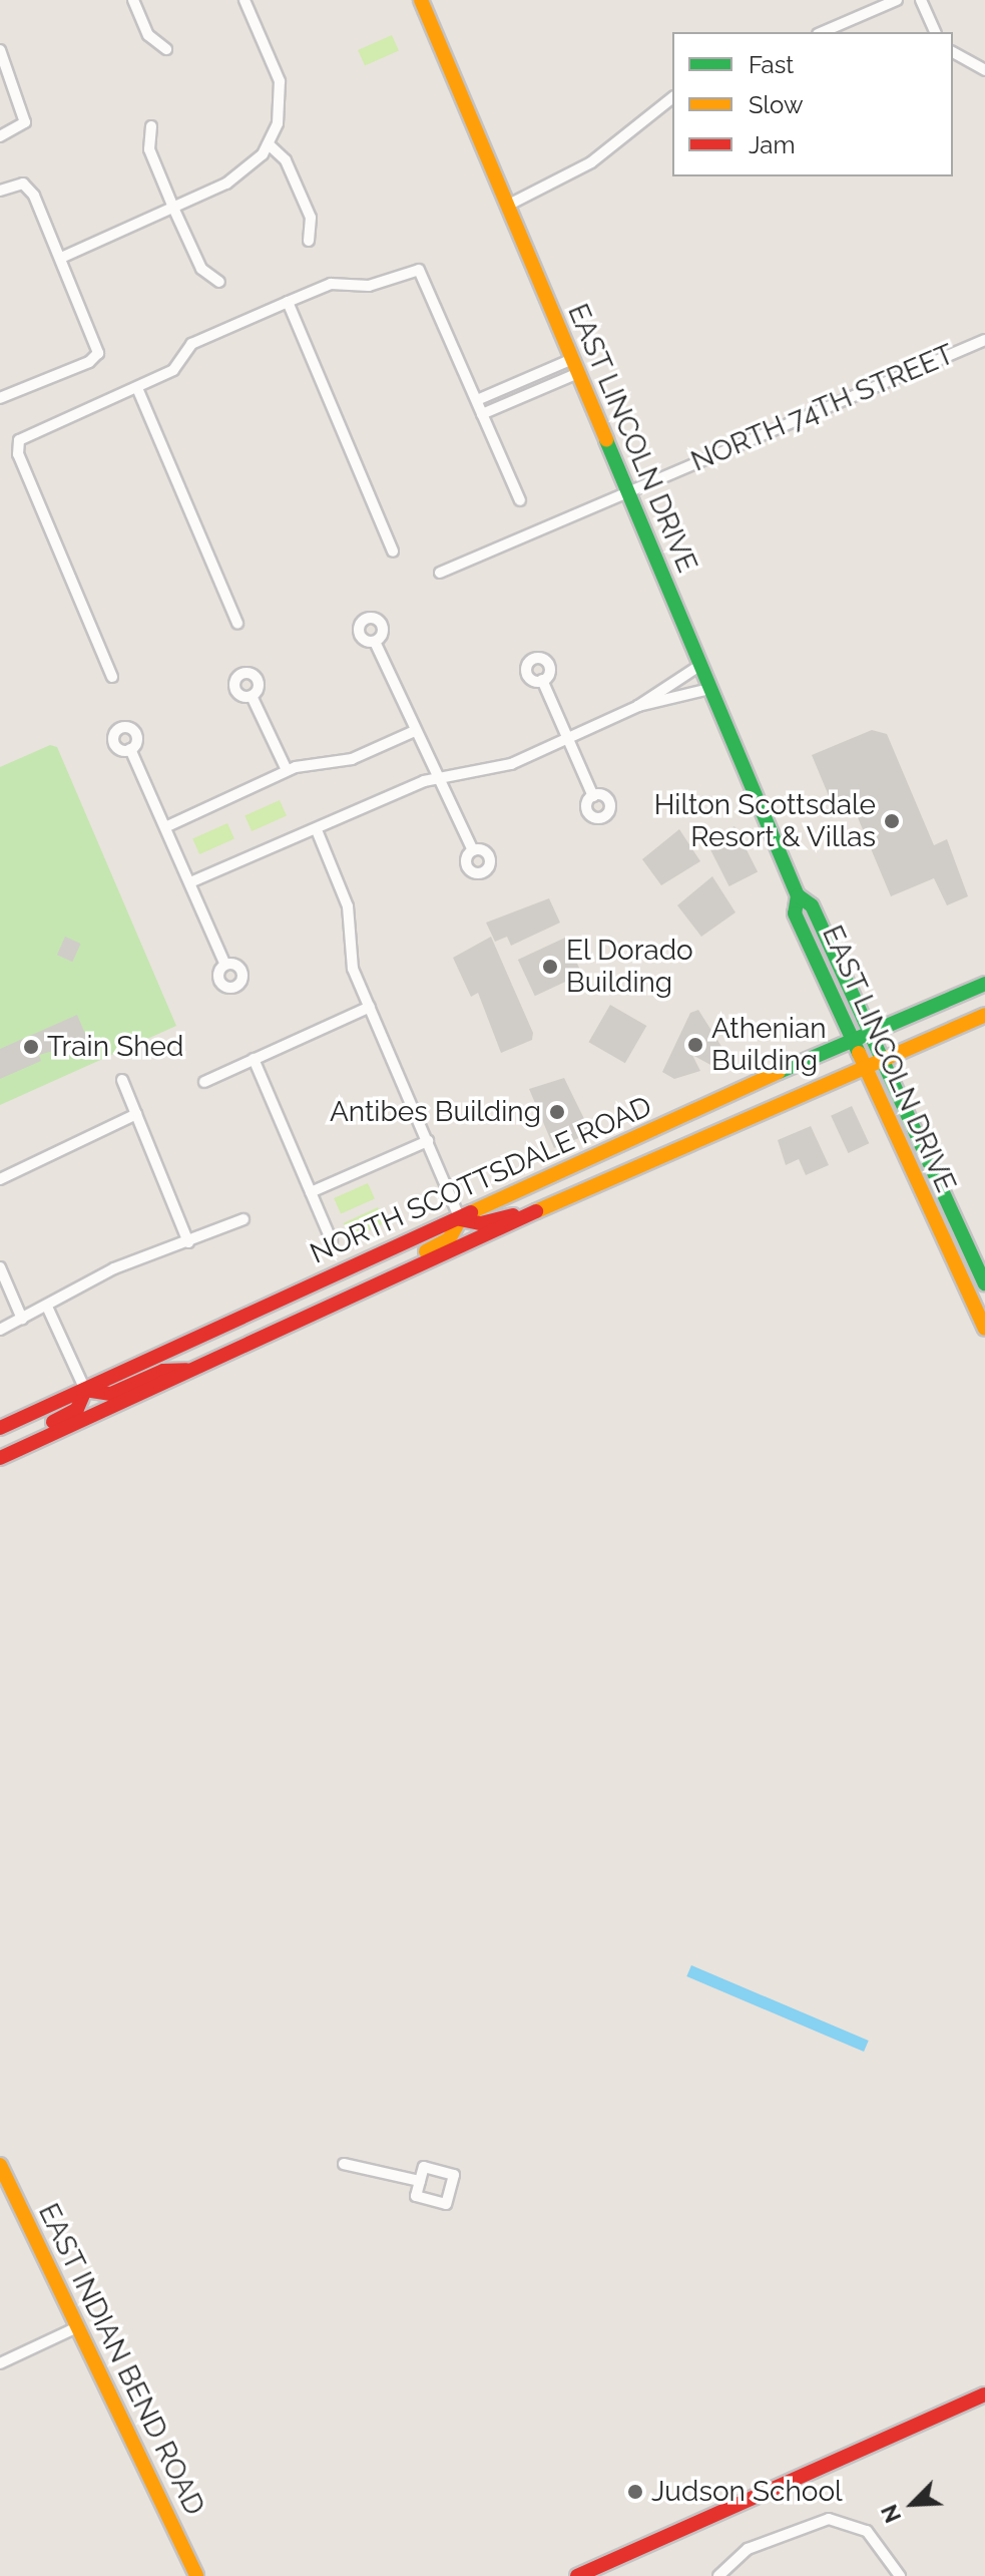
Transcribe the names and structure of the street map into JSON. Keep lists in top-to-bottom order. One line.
{"streets":{"main road":["EAST LINCOLN DRIVE","NORTH SCOTTSDALE ROAD","EAST INDIAN BEND ROAD"],"street":["NORTH 74TH STREET"]},"crossings":[["NORTH 74TH STREET","EAST LINCOLN DRIVE"],["EAST LINCOLN DRIVE","NORTH SCOTTSDALE ROAD"]],"places":["Hilton Scottsdale Resort & Villas","El Dorado Building","Athenian Building","Train Shed","Antibes Building","Judson School"],"legend":["Fast","Slow","Jam"],"north":"bottom left"}
